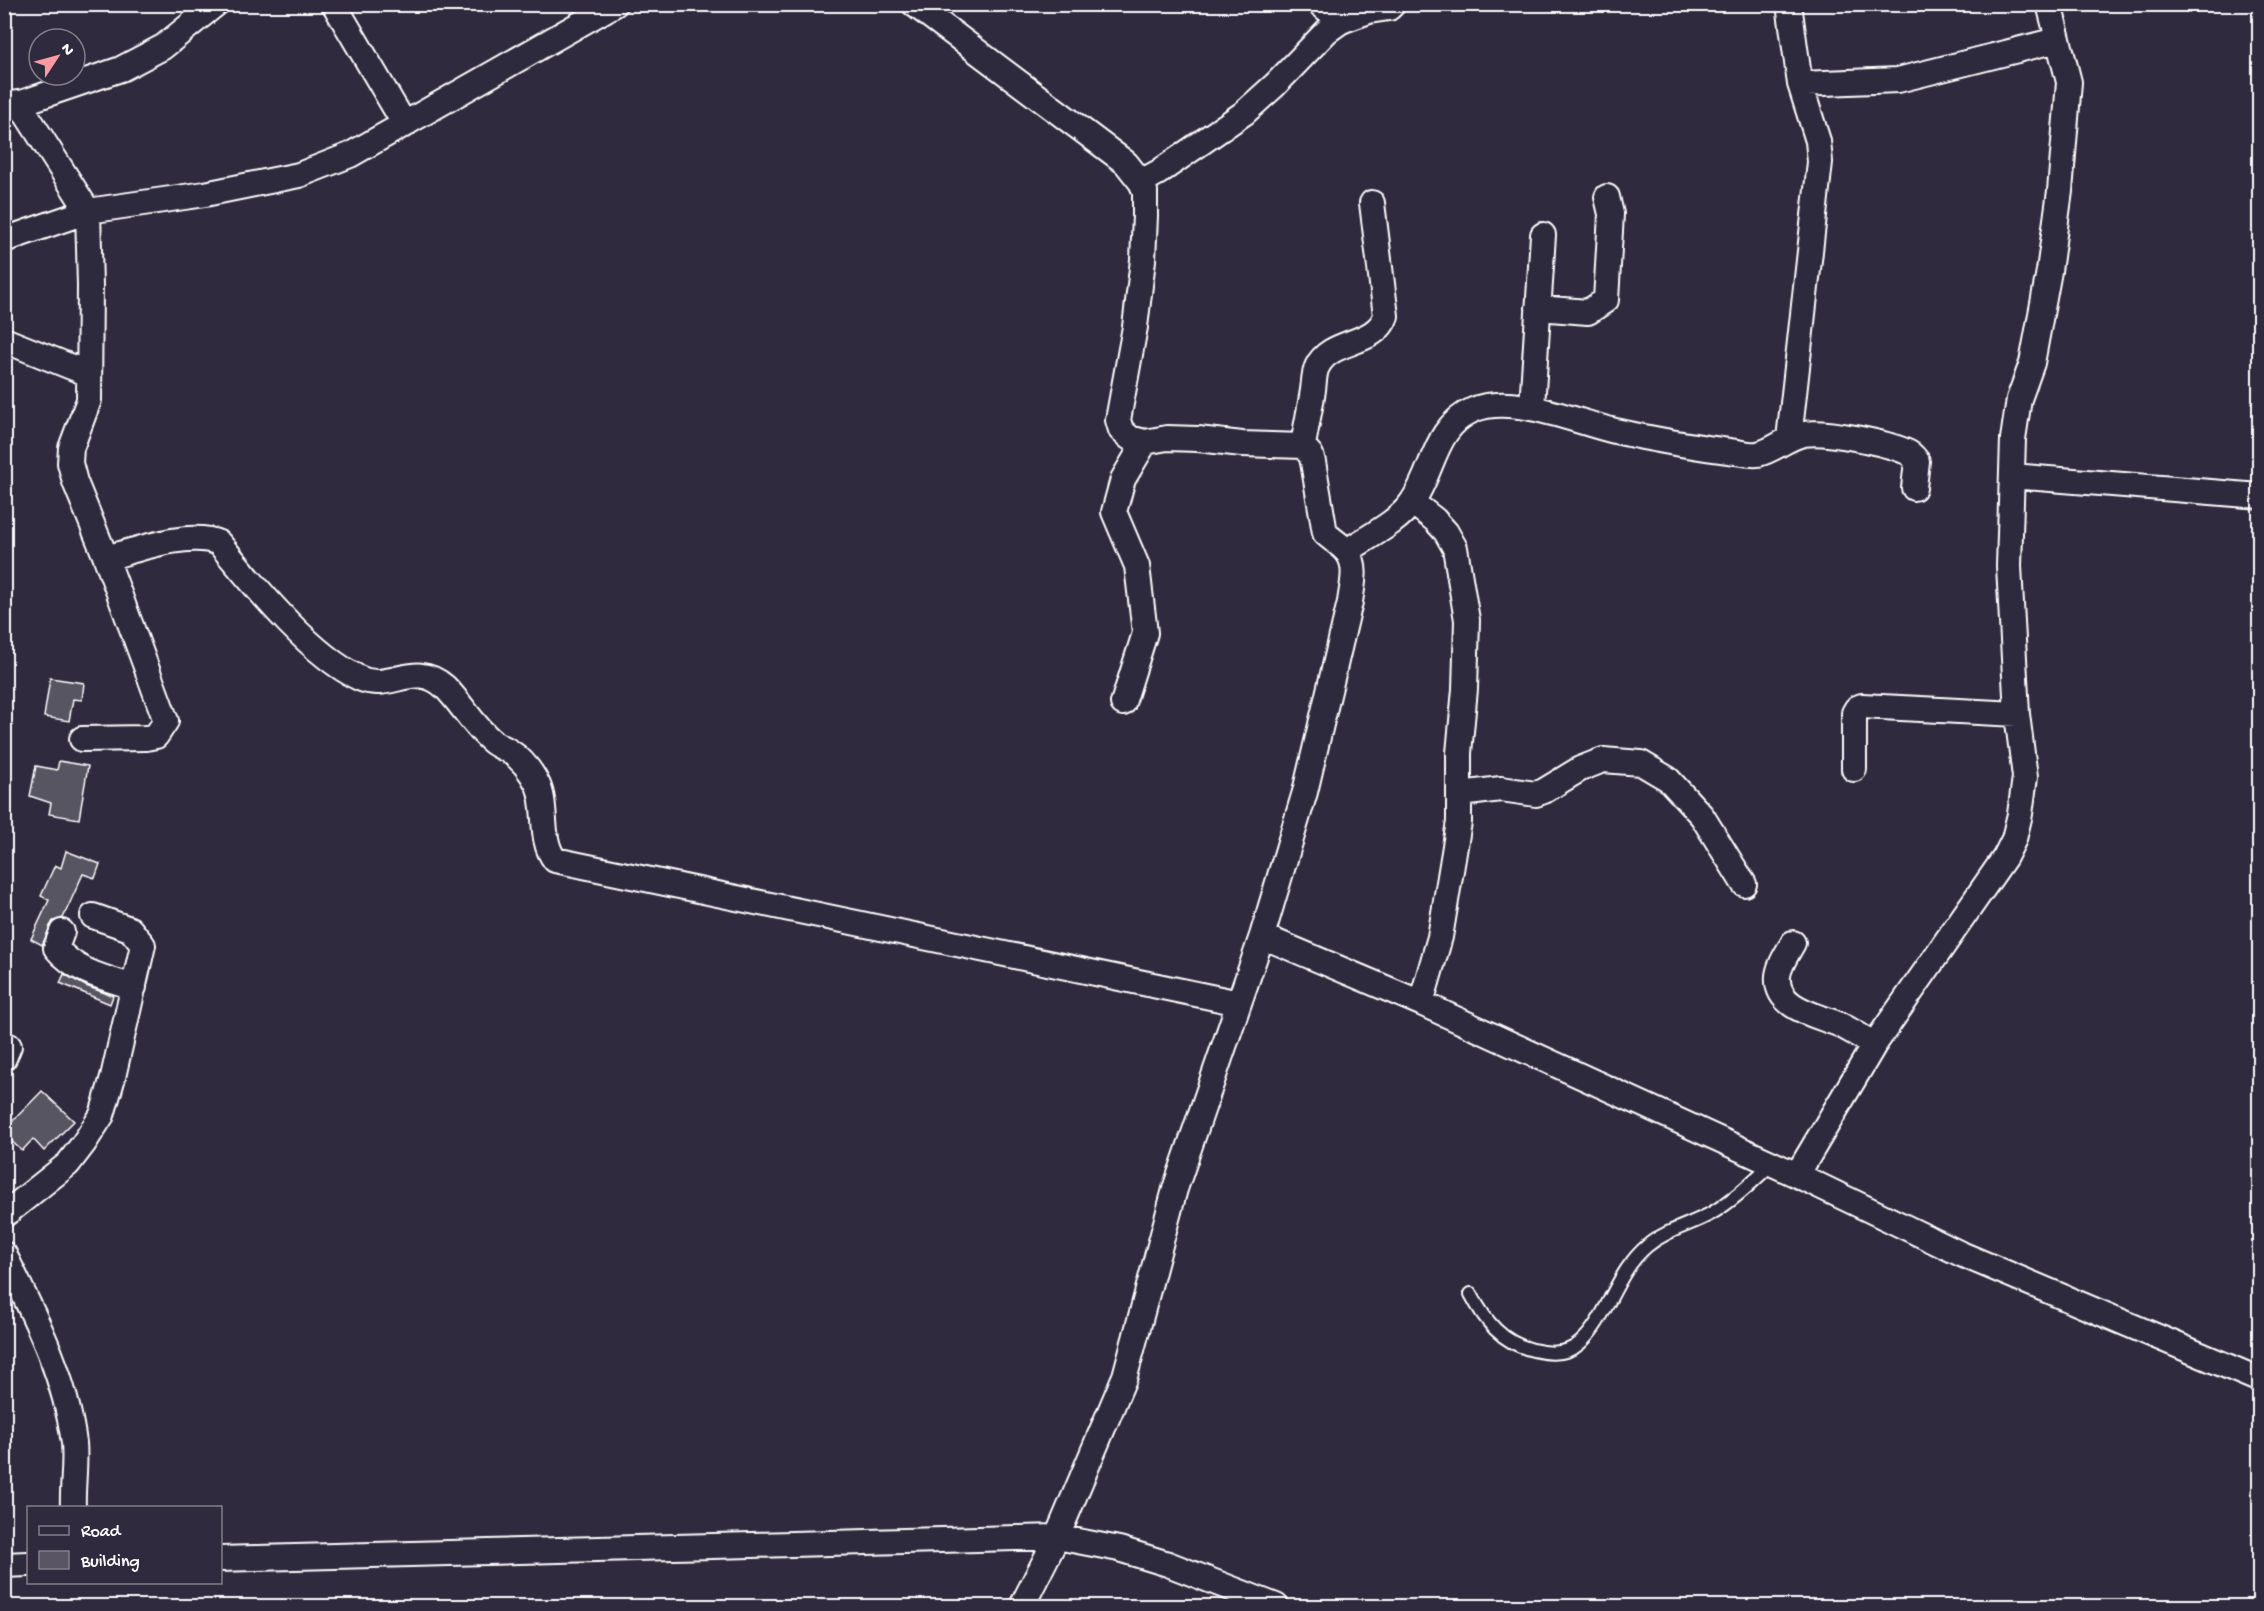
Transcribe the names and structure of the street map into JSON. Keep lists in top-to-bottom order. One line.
{"legend":["Road","Building"],"north":"top right"}
